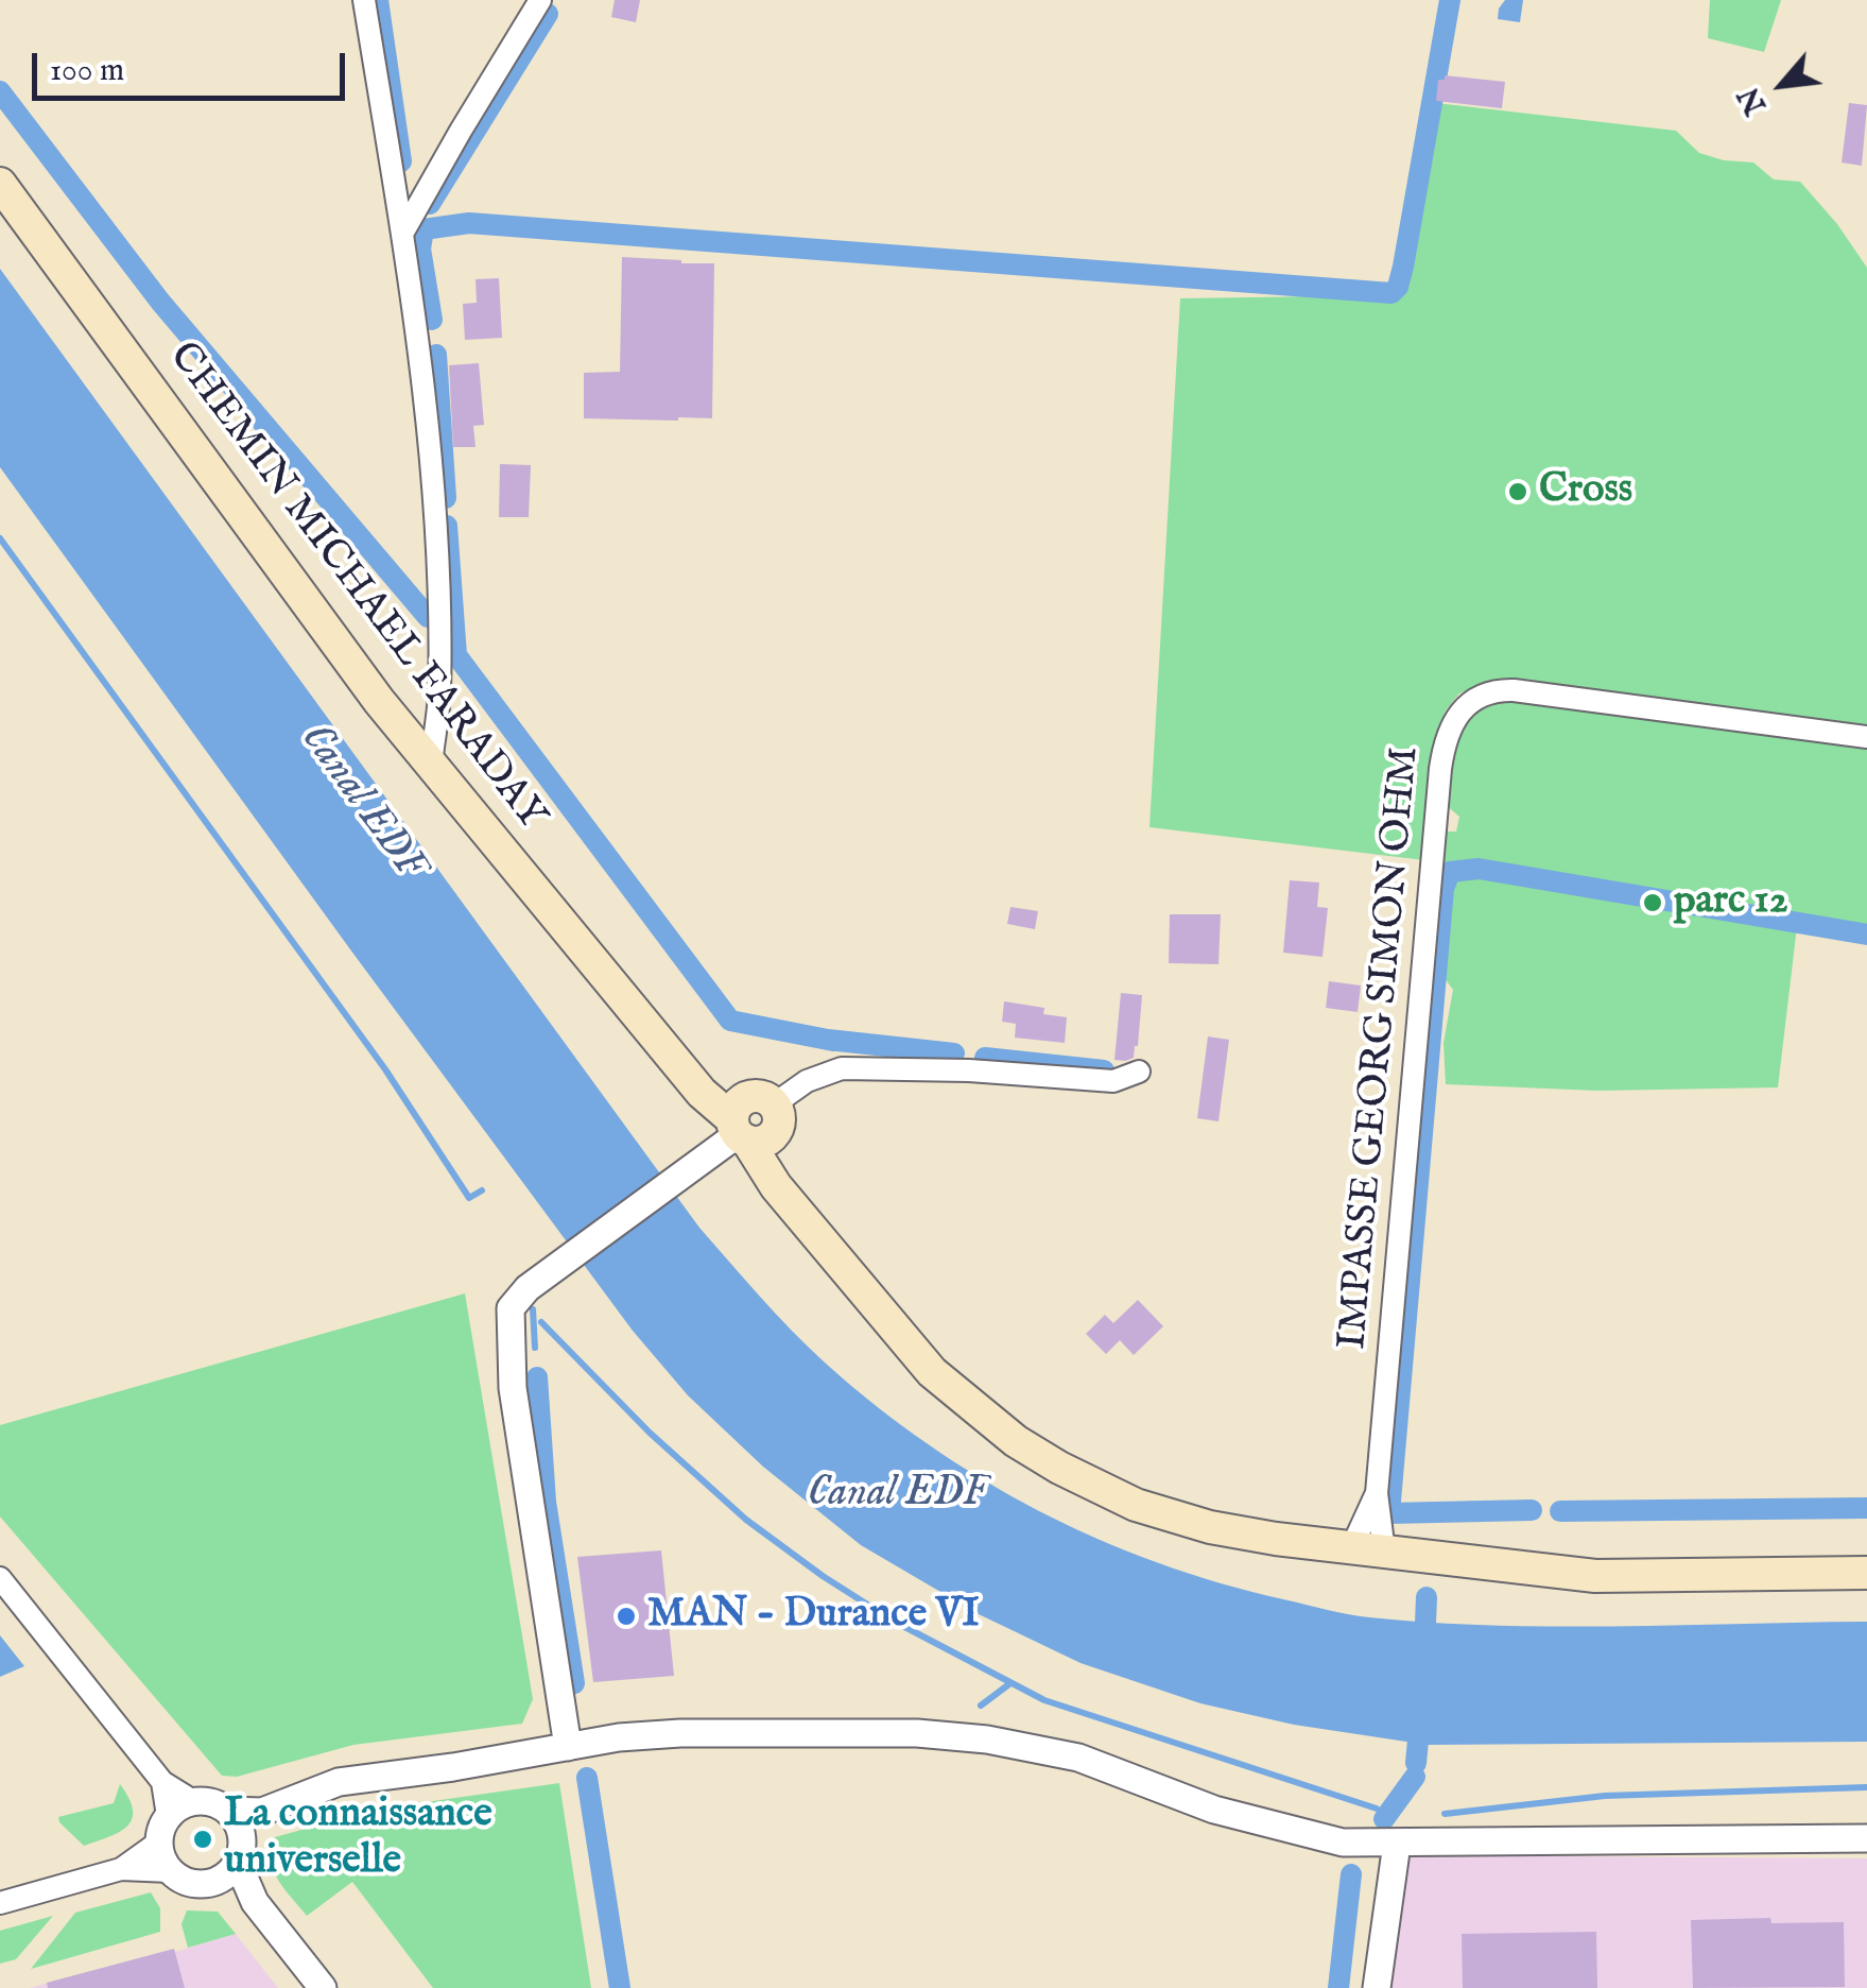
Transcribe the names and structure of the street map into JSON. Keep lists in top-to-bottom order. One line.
{"streets":{"main road":["CHEMIN MICHAEL FARADAY"],"street":["IMPASSE GEORG SIMON OHM"]},"water":["Canal EDF"],"places":["Cross","parc 12","MAN - Durance VI","La connaissance universelle"],"scale_bar":"100 m","north":"bottom left"}
